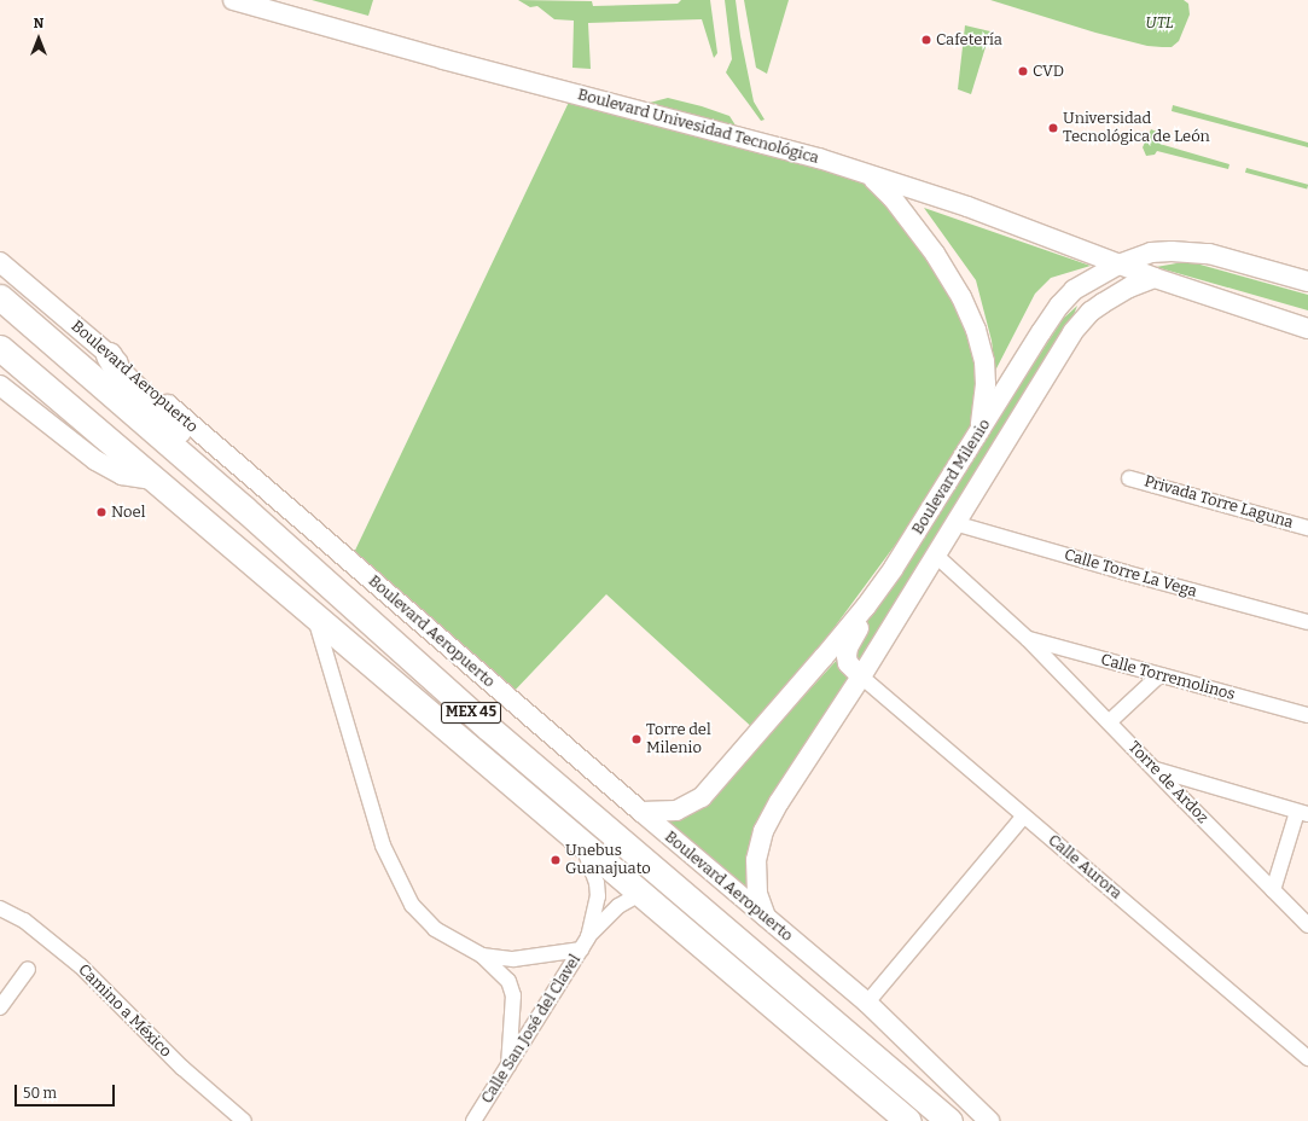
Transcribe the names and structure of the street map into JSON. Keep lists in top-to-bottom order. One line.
{"streets":{"highway":["Boulevard Aeropuerto","MEX 45"],"street":["Boulevard Univesidad Tecnológica","Boulevard Milenio","Privada Torre Laguna","Calle Torre La Vega","Calle Torremolinos","Torre de Ardoz","Calle Aurora","Camino a México","Calle San José del Clavel"]},"crossings":[["Boulevard Univesidad Tecnológica","Boulevard Milenio"],["Boulevard Aeropuerto","Boulevard Milenio"],["Boulevard Milenio","Calle Torre La Vega"],["Boulevard Milenio","Torre de Ardoz"],["Boulevard Milenio","Calle Aurora"],["Calle Torremolinos","Torre de Ardoz"],["MEX 45","Calle San José del Clavel"]],"parks":["UTL"],"places":["Cafetería","CVD","Universidad Tecnológica de León","Noel","Torre del Milenio","Unebus Guanajuato"],"scale_bar":"50 m","north":"top"}
